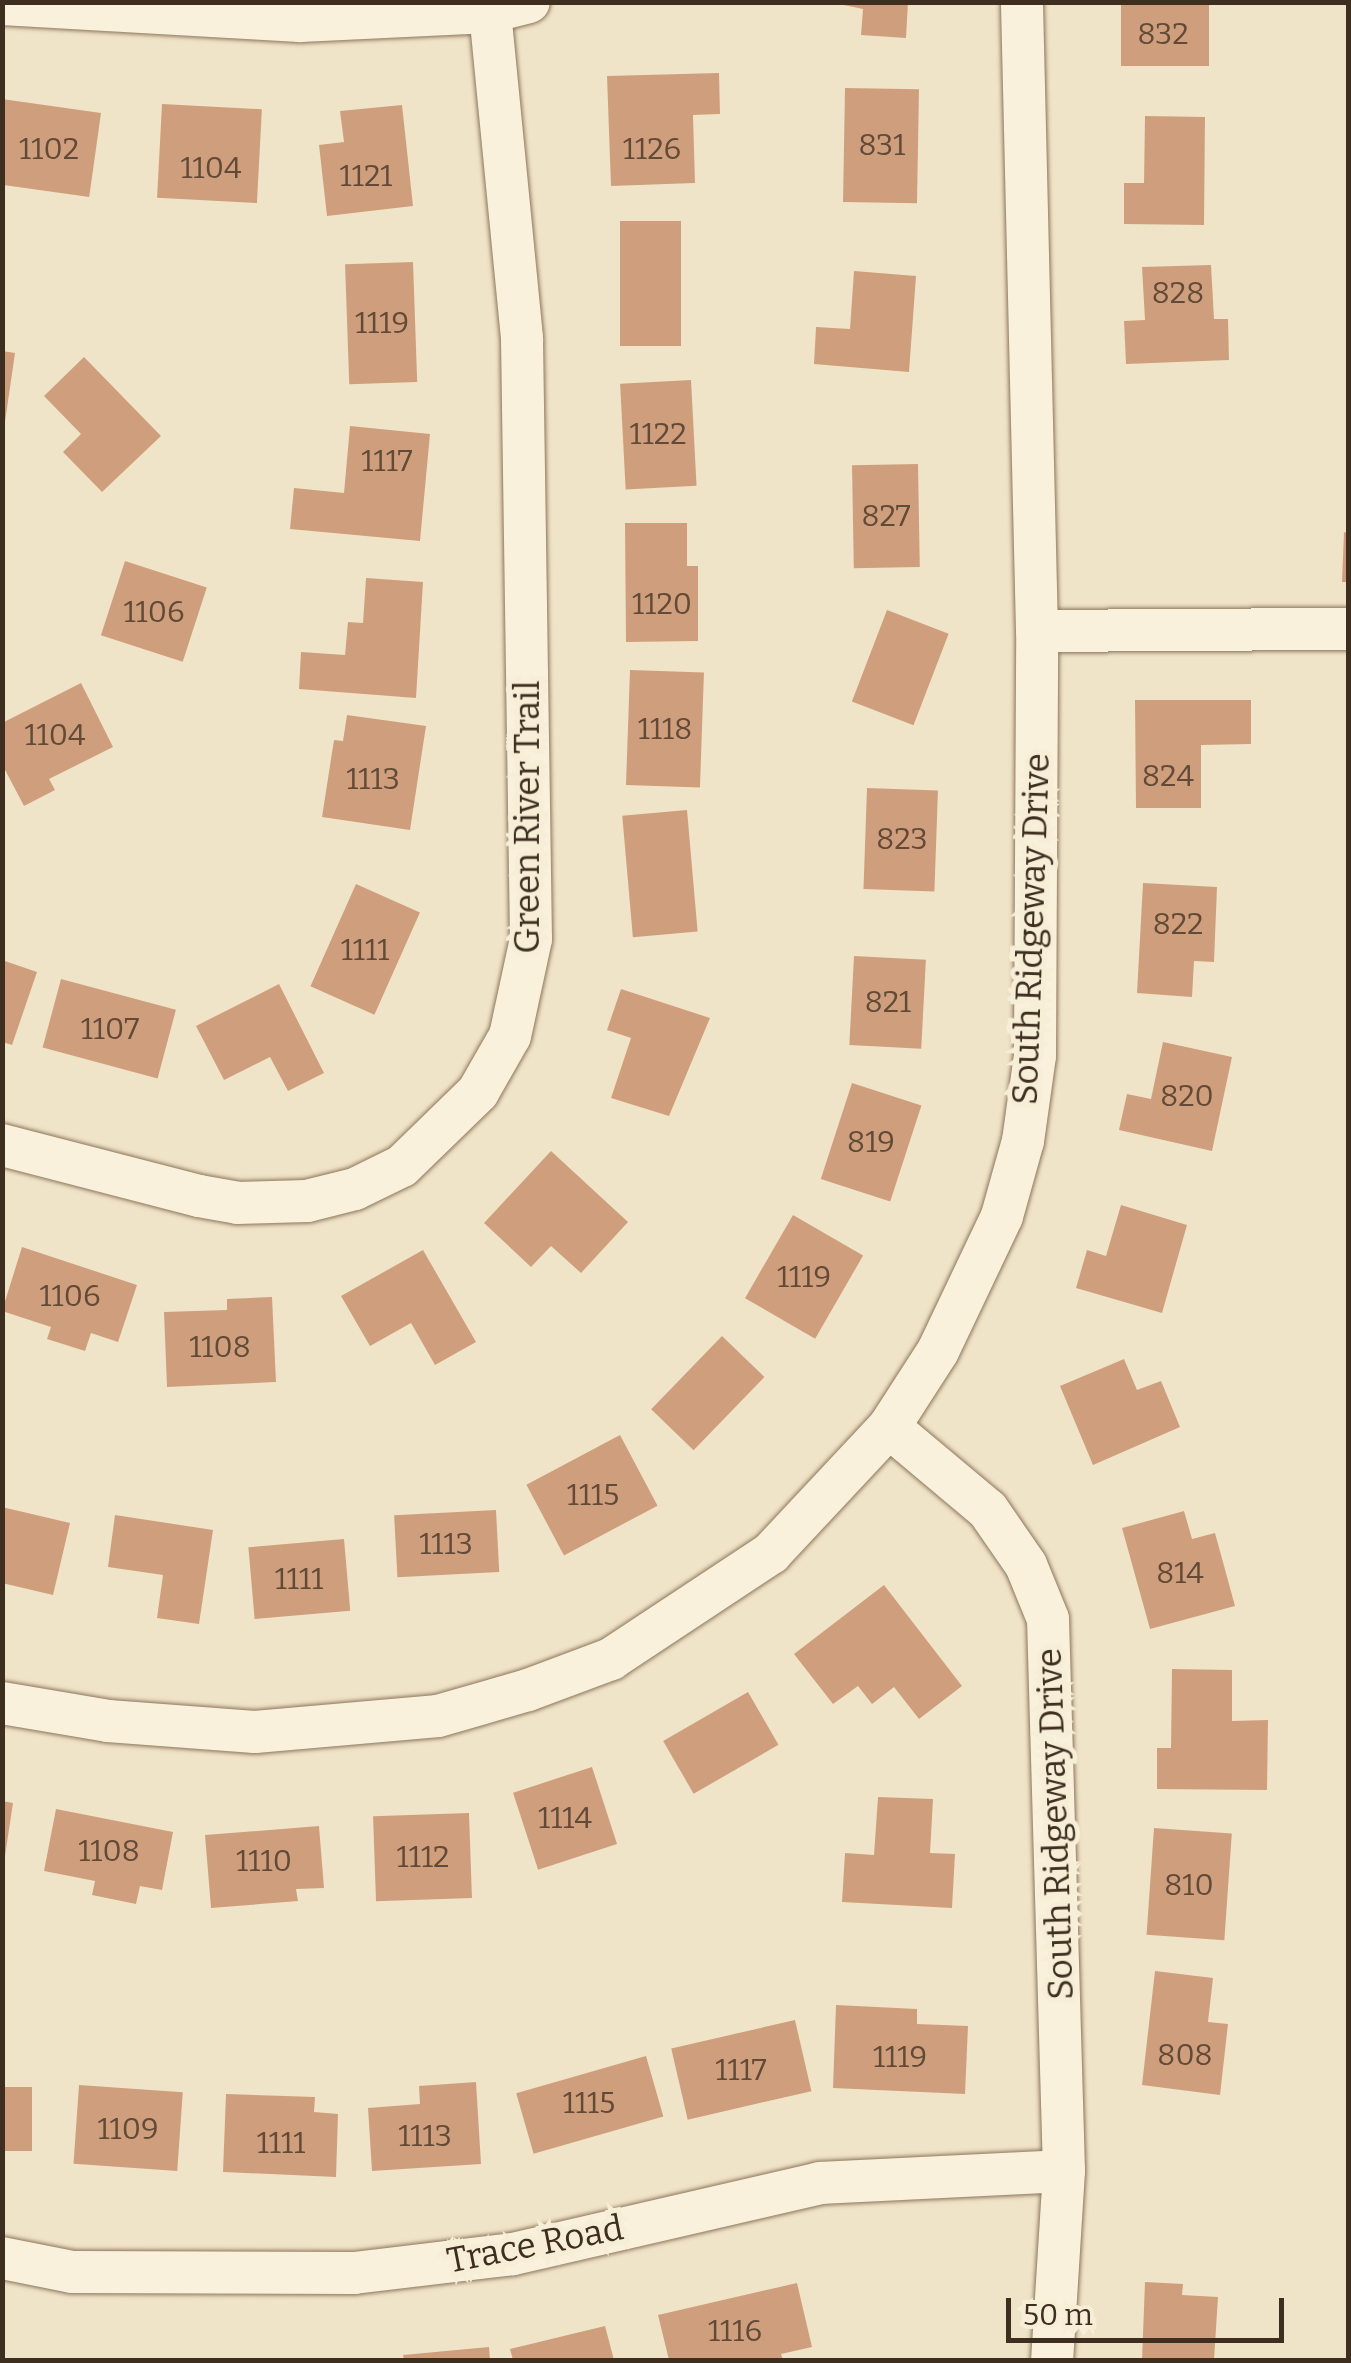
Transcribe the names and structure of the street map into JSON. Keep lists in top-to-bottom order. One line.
{"streets":{"street":["Green River Trail","South Ridgeway Drive","Trace Road"]},"crossings":[["South Ridgeway Drive","Trace Road"]],"house_numbers":["832","831","1102","1126","1104","1121","828","1119","1122","1117","827","1120","1106","1118","1104","824","1113","823","822","1111","821","1107","820","819","1119","1106","1108","1115","1113","814","1111","1114","1108","1112","1110","810","808","1119","1117","1115","1109","1113","1111","1116"],"scale_bar":"50 m"}
